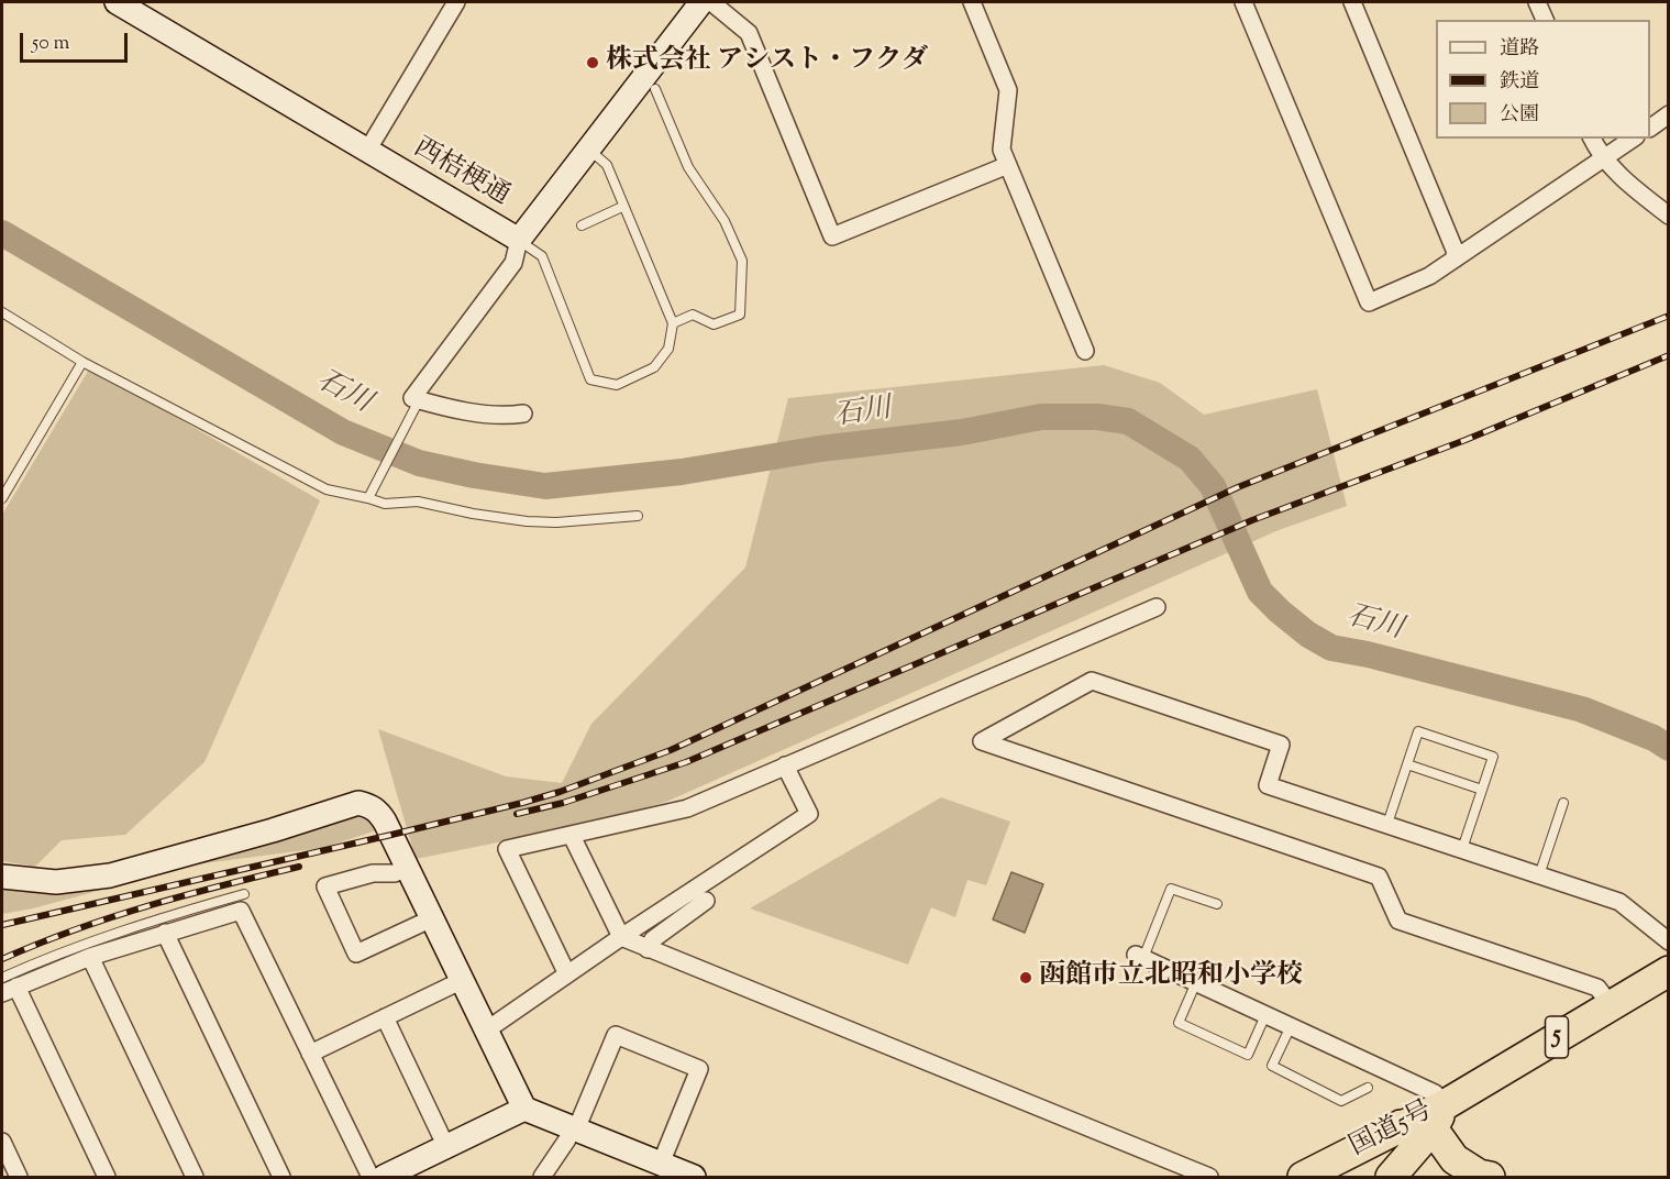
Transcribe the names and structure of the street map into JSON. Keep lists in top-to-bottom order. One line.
{"streets":{"highway":["5","国道5号"],"street":["西桔梗通"]},"water":["石川"],"places":["株式会社 アシスト・フクダ","函館市立北昭和小学校"],"legend":["道路","鉄道","公園"],"scale_bar":"50 m"}
